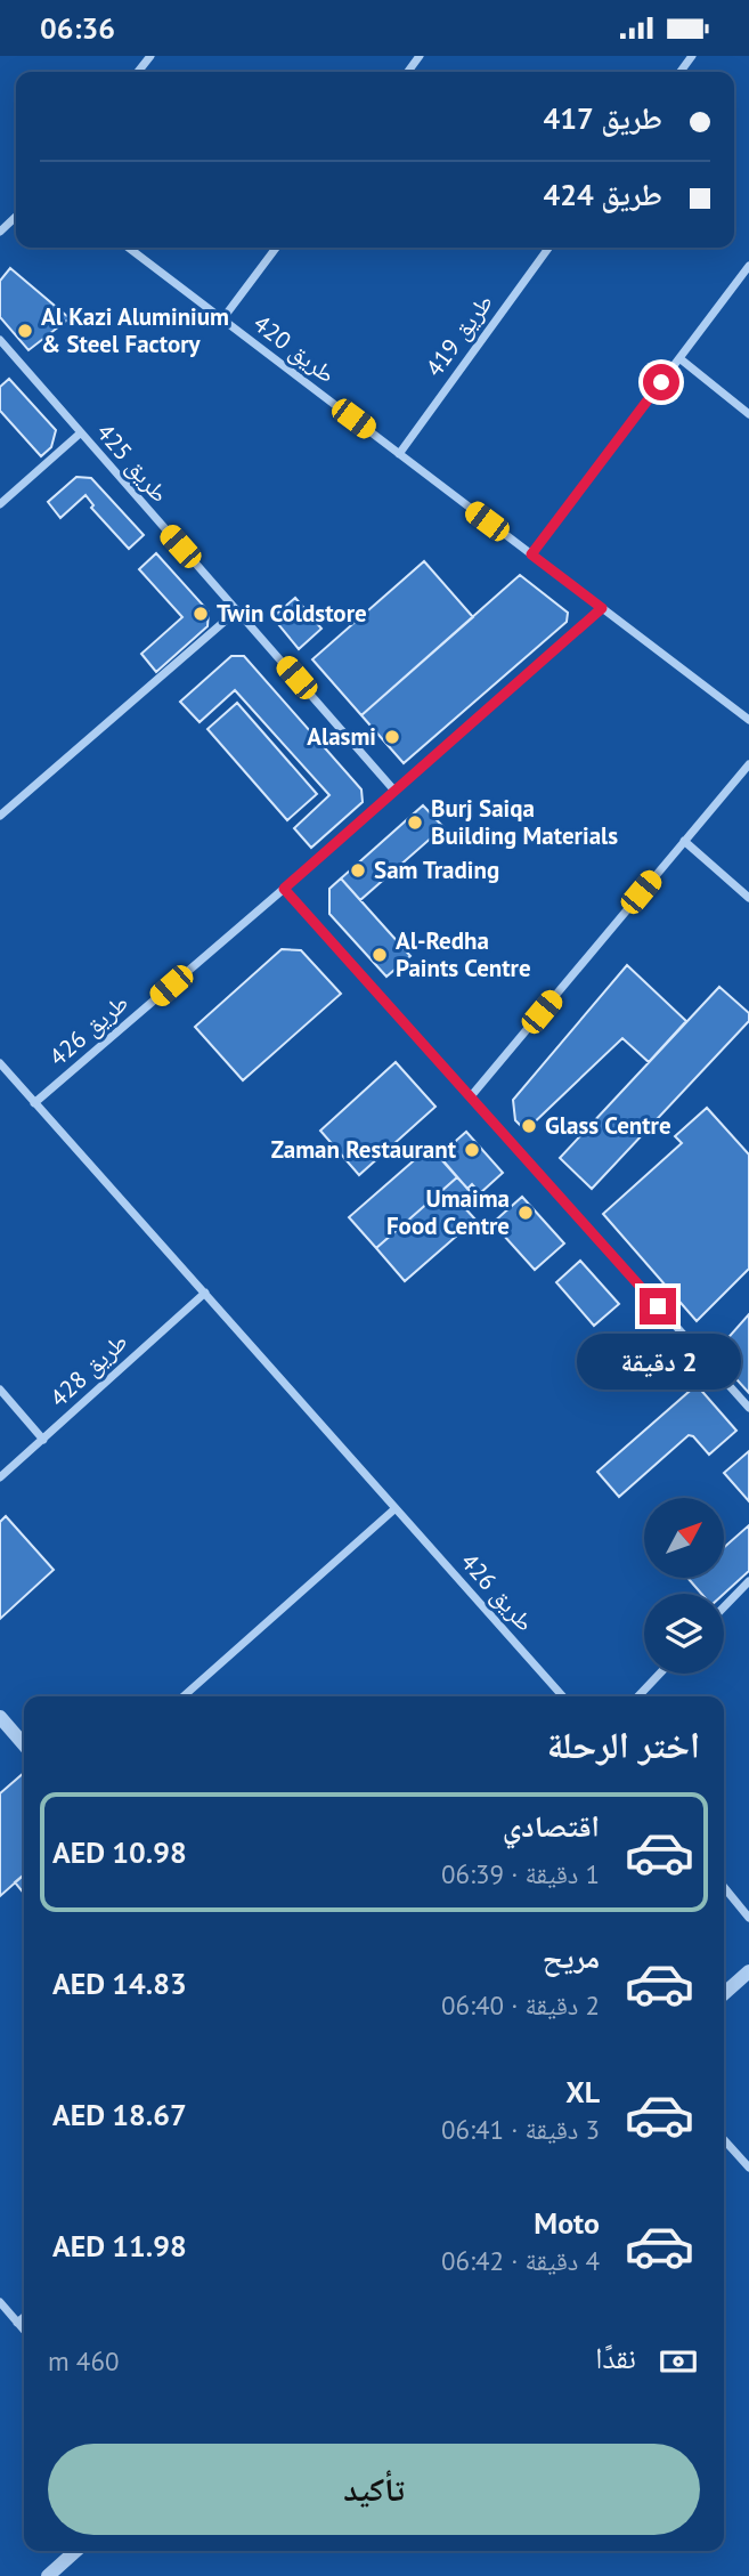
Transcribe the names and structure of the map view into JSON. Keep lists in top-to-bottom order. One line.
{"streets":{"street":["طريق 419","طريق 420","طريق 425","طريق 426","طريق 428"]},"crossings":[["طريق 419","طريق 420"],["طريق 420","طريق 426"],["طريق 425","طريق 426"],["طريق 426","طريق 428"]],"places":["Al Kazi Aluminium & Steel Factory","Twin Coldstore","Alasmi","Burj Saiqa Building Materials","Sam Trading","Al-Redha Paints Centre","Glass Centre","Zaman Restaurant","Umaima Food Centre"],"north":"top right","page":{"status":"06:36","banner":["طريق 417","طريق 424"],"bubble":"2 دقيقة","heading":"اختر الرحلة","list":[{"name":"اقتصادي","note":"1 دقيقة · 06:39","value":"AED 10.98"},{"name":"مريح","note":"2 دقيقة · 06:40","value":"AED 14.83"},{"name":"XL","note":"3 دقيقة · 06:41","value":"AED 18.67"},{"name":"Moto","note":"4 دقيقة · 06:42","value":"AED 11.98"}],"pay":["نقدًا","460 m"],"buttons":"تأكيد"}}
